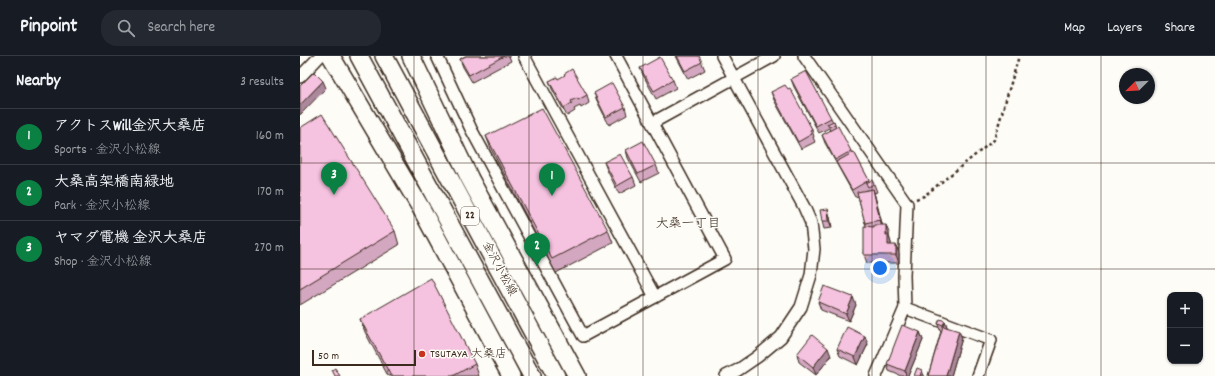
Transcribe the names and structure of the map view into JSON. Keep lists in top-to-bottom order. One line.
{"streets":{"main road":["22","金沢小松線"]},"districts":["大桑一丁目"],"places":["TSUTAYA 大桑店"],"scale_bar":"50 m","north":"bottom left","page":{"header":"Pinpoint","search":"Search here","nav":["Map","Layers","Share"],"heading":["Nearby","3 results"],"list":[{"mark":"1","name":"アクトスWill金沢大桑店","note":"Sports · 金沢小松線","value":"160 m"},{"mark":"2","name":"大桑高架橋南緑地","note":"Park · 金沢小松線","value":"170 m"},{"mark":"3","name":"ヤマダ電機 金沢大桑店","note":"Shop · 金沢小松線","value":"270 m"}],"pins":["3","1","2"],"map_buttons":["+","−"],"scale":"50 m"}}
